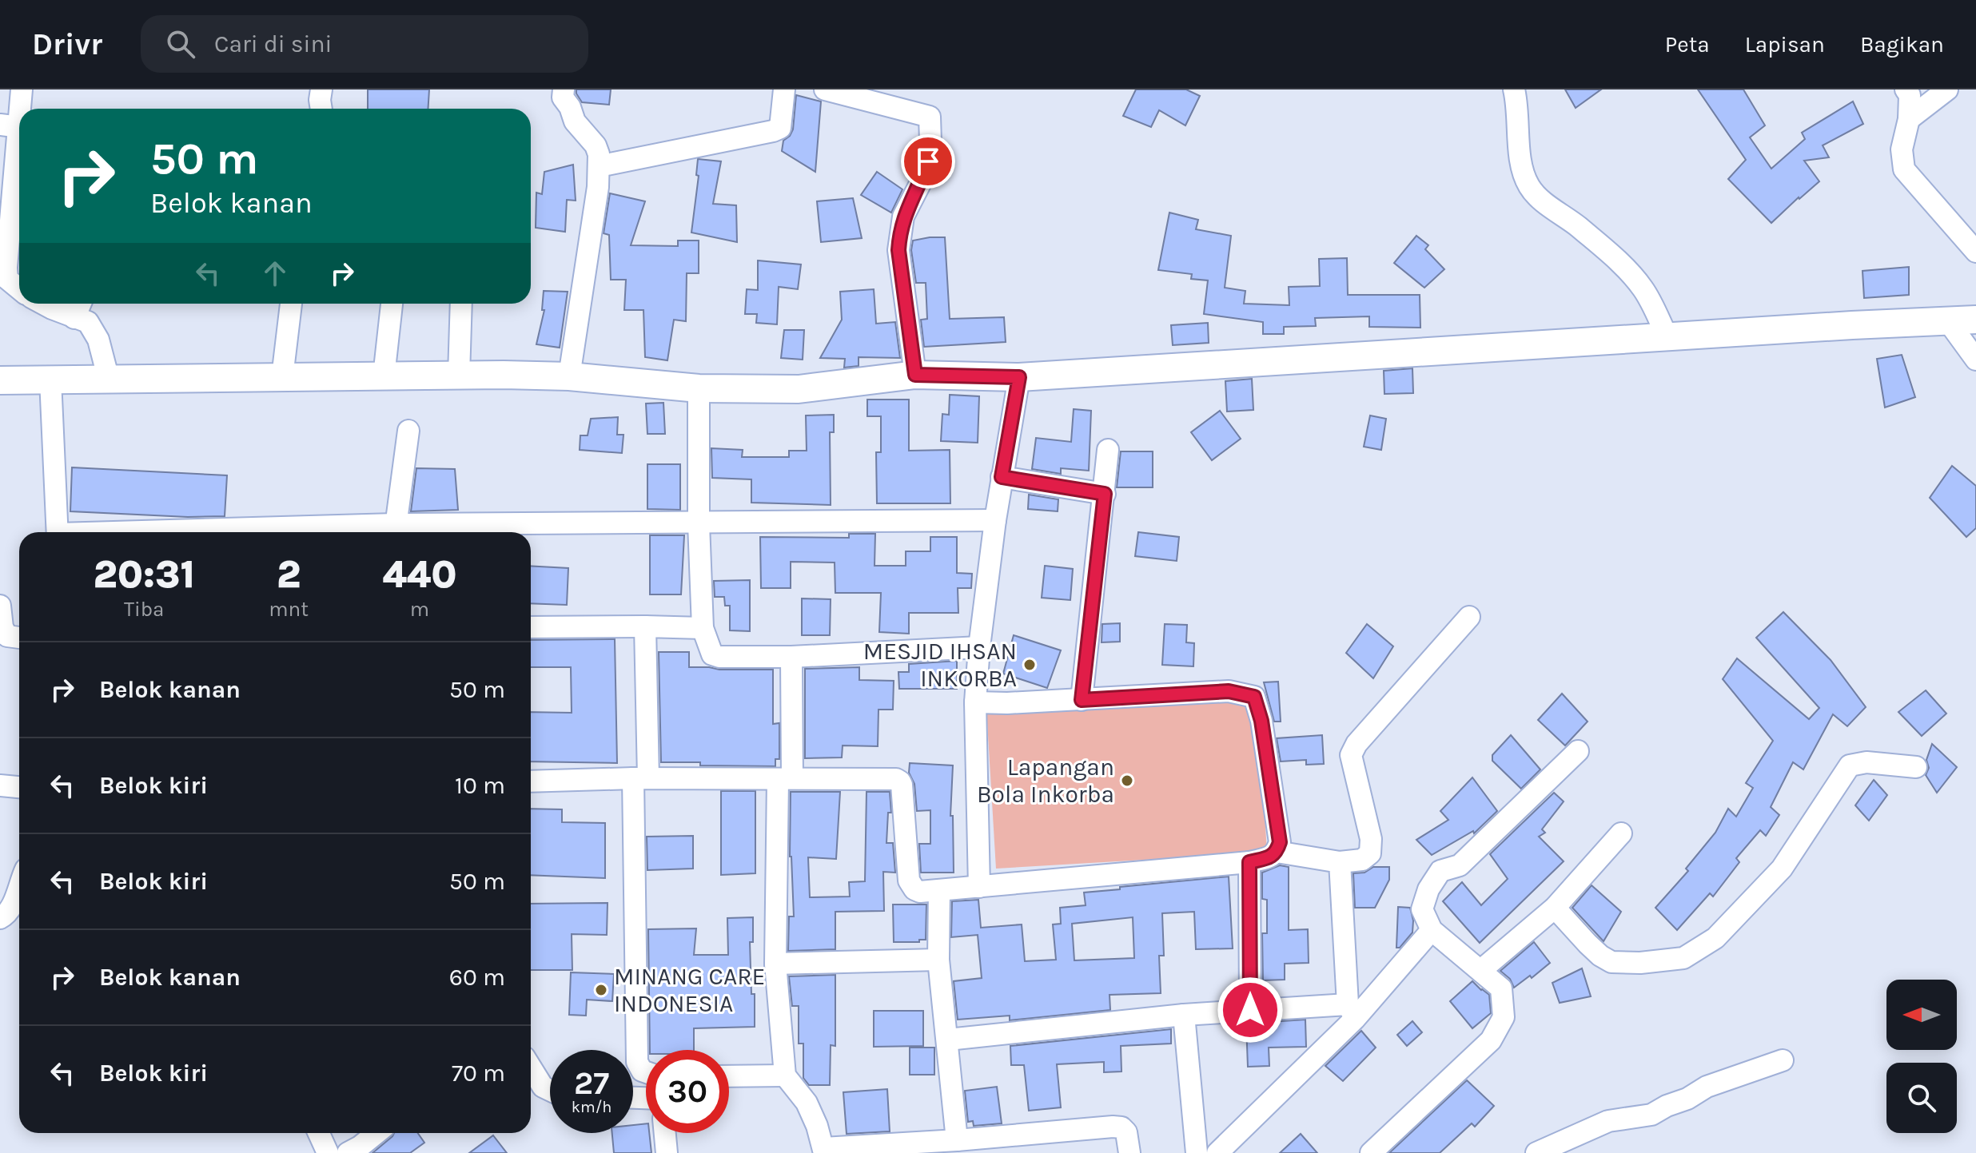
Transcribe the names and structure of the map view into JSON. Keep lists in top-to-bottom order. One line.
{"places":["MESJID IHSAN INKORBA","Lapangan Bola Inkorba","MINANG CARE INDONESIA"],"north":"left","page":{"header":"Drivr","search":"Cari di sini","nav":["Peta","Lapisan","Bagikan"],"turn":["50 m","Belok kanan"],"eta":["20:31","Tiba","2","mnt","440","m"],"list":[{"name":"Belok kanan","value":"50 m"},{"name":"Belok kiri","value":"10 m"},{"name":"Belok kiri","value":"50 m"},{"name":"Belok kanan","value":"60 m"},{"name":"Belok kiri","value":"70 m"}],"speed":"27 km/h","limit":"30"}}
